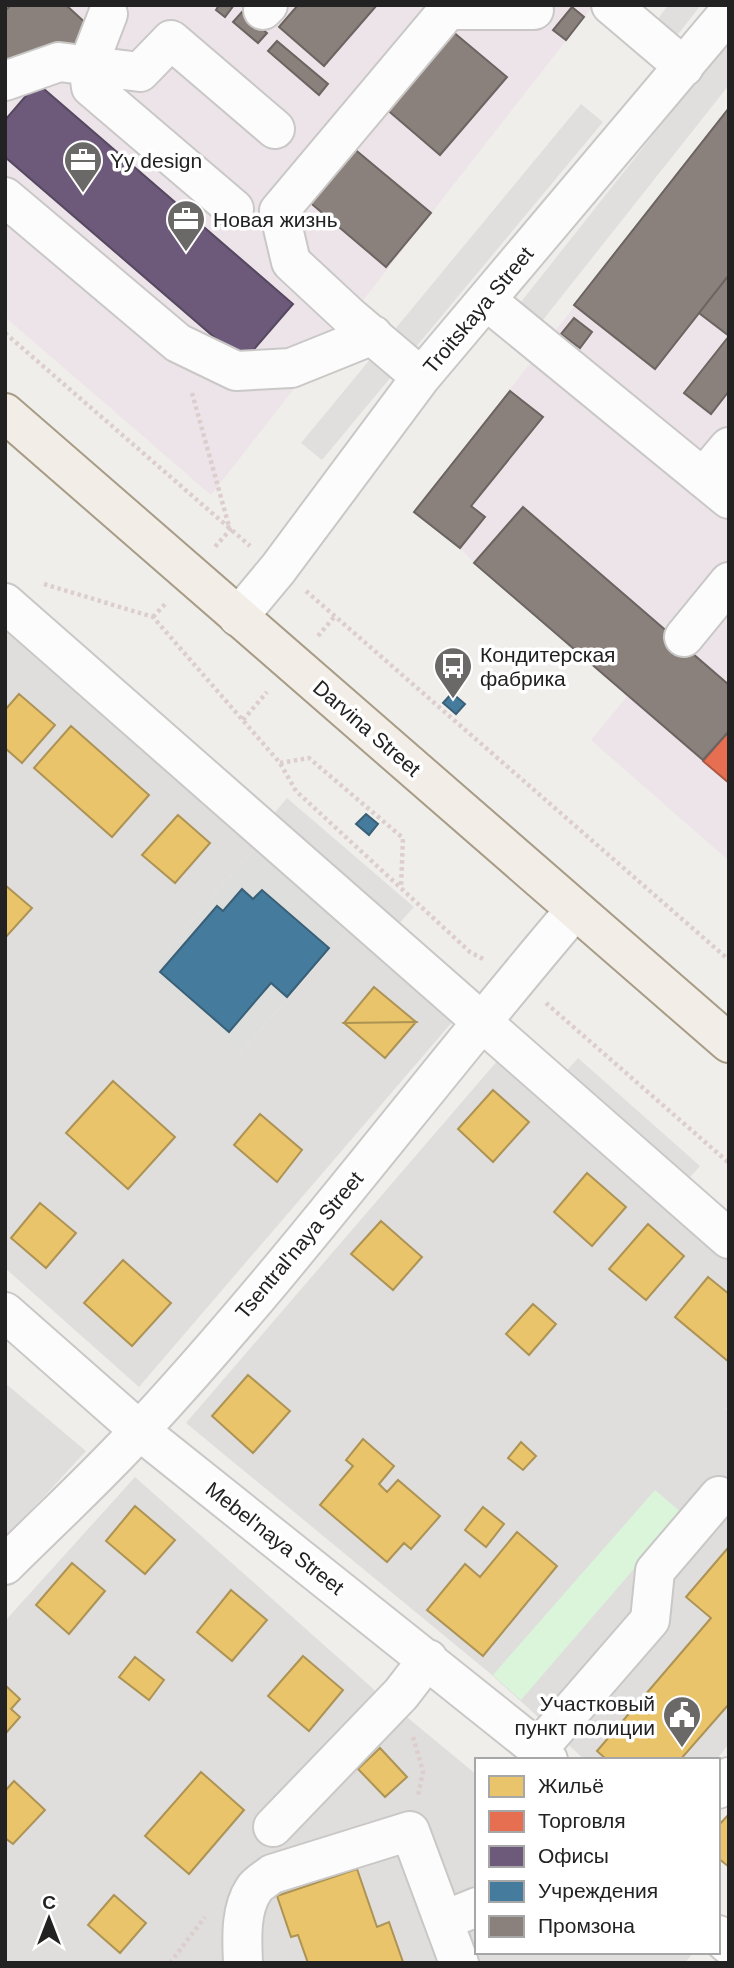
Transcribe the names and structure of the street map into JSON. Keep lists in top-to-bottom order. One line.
{"streets":{"main road":["Darvina Street"],"street":["Troitskaya Street","Tsentral'naya Street","Mebel'naya Street"]},"crossings":[["Troitskaya Street","Darvina Street"],["Darvina Street","Tsentral'naya Street"],["Tsentral'naya Street","Mebel'naya Street"]],"places":{"office":["Yy design","Новая жизнь"],"bus stop":["Кондитерская фабрика"],"public building":["Участковый пункт полиции"]},"legend":["Жильё","Торговля","Офисы","Учреждения","Промзона"],"north":"top"}
